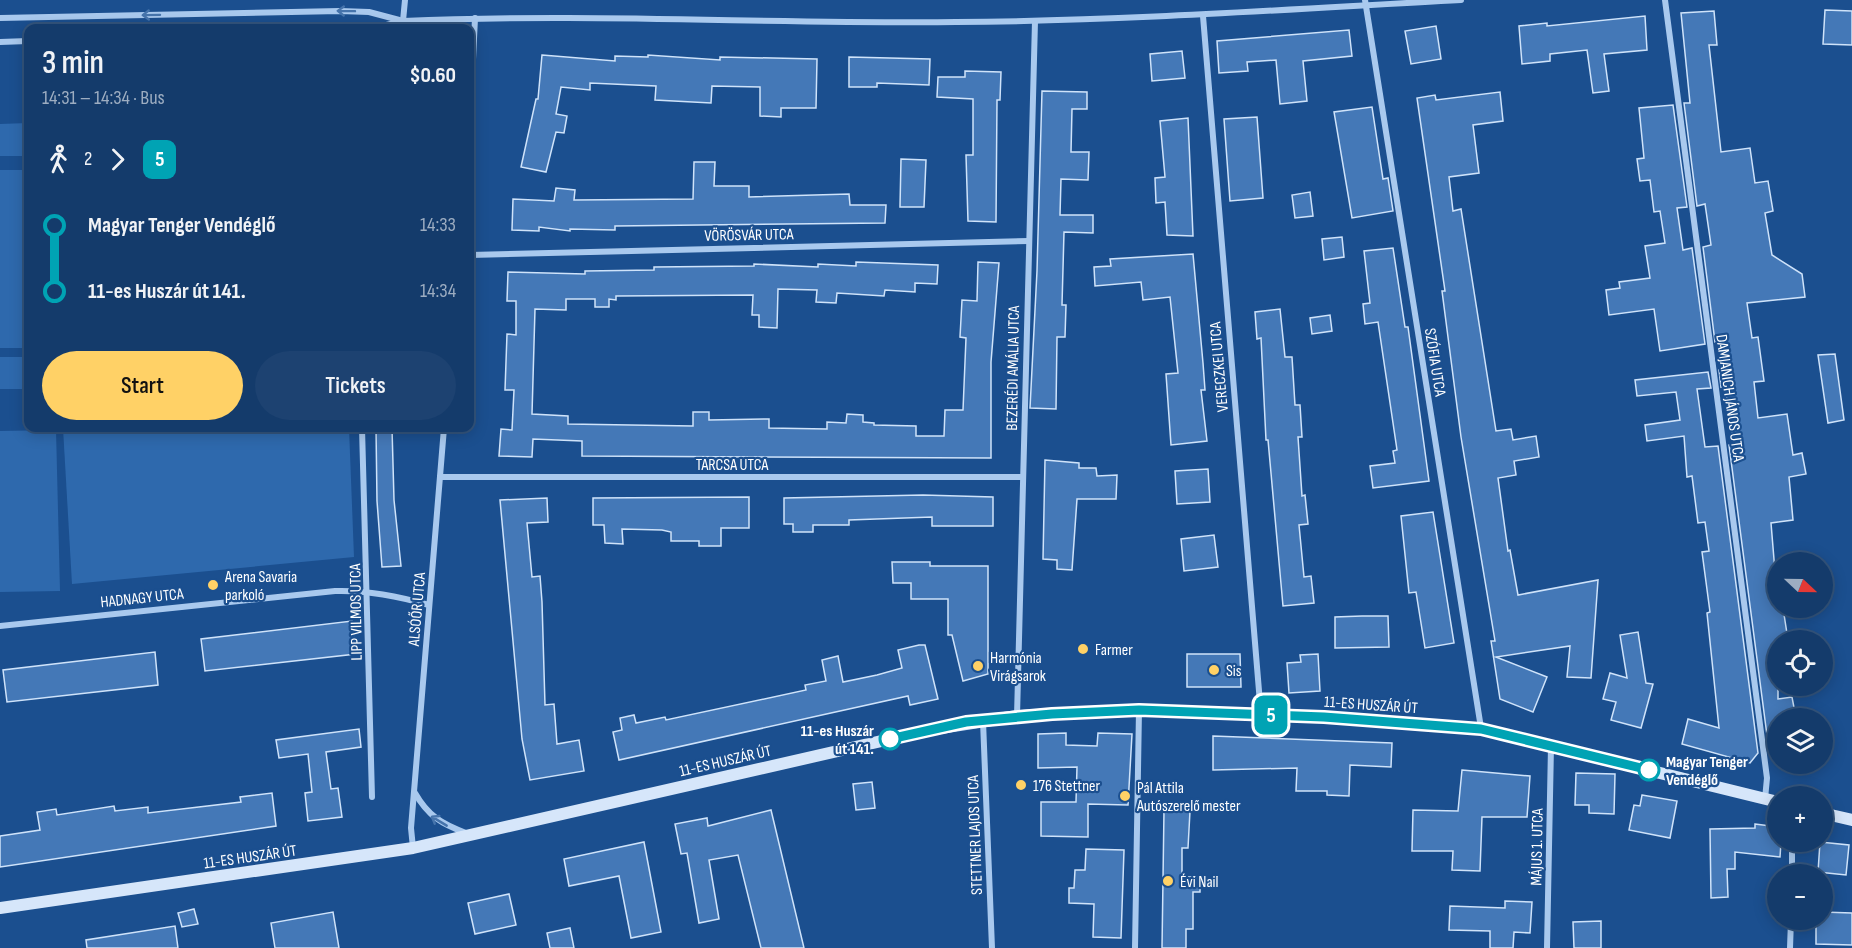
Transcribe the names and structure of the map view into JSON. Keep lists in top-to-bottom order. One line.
{"streets":{"main road":["11-ES HUSZÁR ÚT"],"street":["VÖRÖSVÁR UTCA","SZÓFIA UTCA","VERECZKEI UTCA","BEZERÉDI AMÁLIA UTCA","DAMJANICH JÁNOS UTCA","TARCSA UTCA","HADNAGY UTCA","ALSÓŐR UTCA","LIPP VILMOS UTCA","STETTNER LAJOS UTCA","MÁJUS 1. UTCA"]},"crossings":[["VÖRÖSVÁR UTCA","BEZERÉDI AMÁLIA UTCA"],["SZÓFIA UTCA","11-ES HUSZÁR ÚT"],["VERECZKEI UTCA","11-ES HUSZÁR ÚT"],["BEZERÉDI AMÁLIA UTCA","TARCSA UTCA"],["BEZERÉDI AMÁLIA UTCA","11-ES HUSZÁR ÚT"],["DAMJANICH JÁNOS UTCA","11-ES HUSZÁR ÚT"],["TARCSA UTCA","ALSÓŐR UTCA"],["HADNAGY UTCA","ALSÓŐR UTCA"],["HADNAGY UTCA","LIPP VILMOS UTCA"],["ALSÓŐR UTCA","11-ES HUSZÁR ÚT"],["11-ES HUSZÁR ÚT","STETTNER LAJOS UTCA"],["11-ES HUSZÁR ÚT","MÁJUS 1. UTCA"]],"places":["Arena Savaria parkoló","Farmer","Harmónia Virágsarok","Sis","11-es Huszár út 141.","Magyar Tenger Vendéglő","176 Stettner","Pál Attila Autószerelő mester","Évi Nail"],"lines":["bus line 5"],"north":"right","page":{"on_map":"5","heading":["3 min","14:31 – 14:34 · Bus","$0.60"],"legs":["2","5"],"list":[{"name":"Magyar Tenger Vendéglő","value":"14:33"},{"name":"11-es Huszár út 141.","value":"14:34"}],"buttons":["Start","Tickets"],"map_buttons":["+","−"]}}
